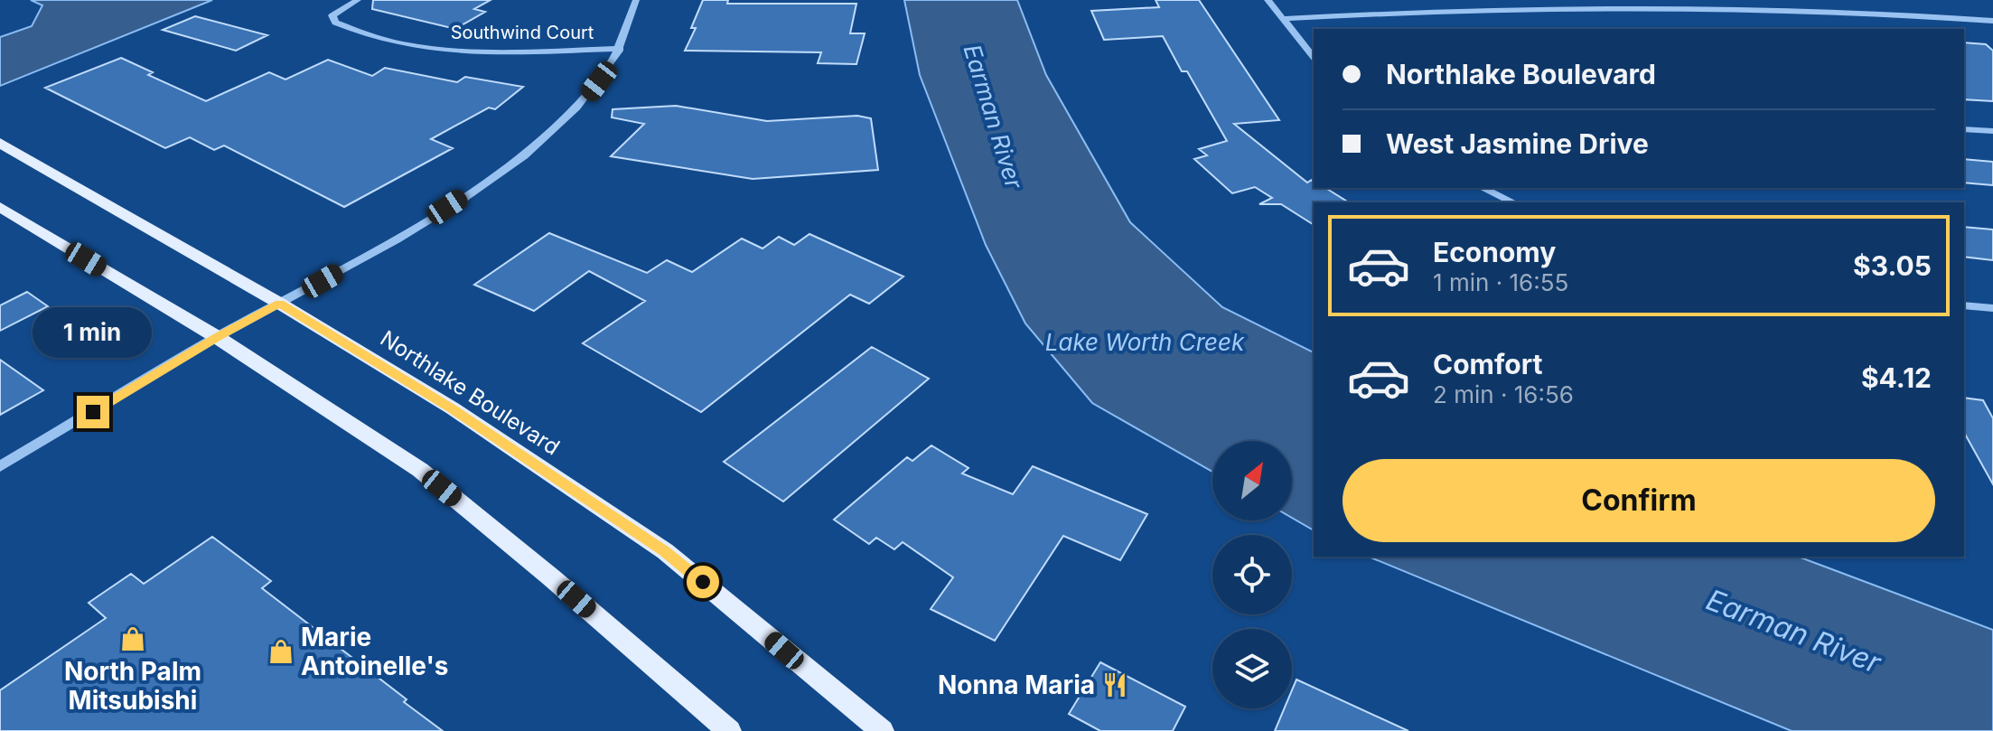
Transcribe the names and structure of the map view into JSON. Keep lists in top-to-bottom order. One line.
{"streets":{"main road":["Northlake Boulevard"],"street":["Southwind Court"]},"water":["Earman River","Lake Worth Creek"],"places":{"shop":["North Palm Mitsubishi","Marie Antoinelle's"],"restaurant":["Nonna Maria"]},"north":"top right","page":{"banner":["Northlake Boulevard","West Jasmine Drive"],"list":[{"name":"Economy","note":"1 min · 16:55","value":"$3.05"},{"name":"Comfort","note":"2 min · 16:56","value":"$4.12"}],"bubble":"1 min","buttons":"Confirm"}}
